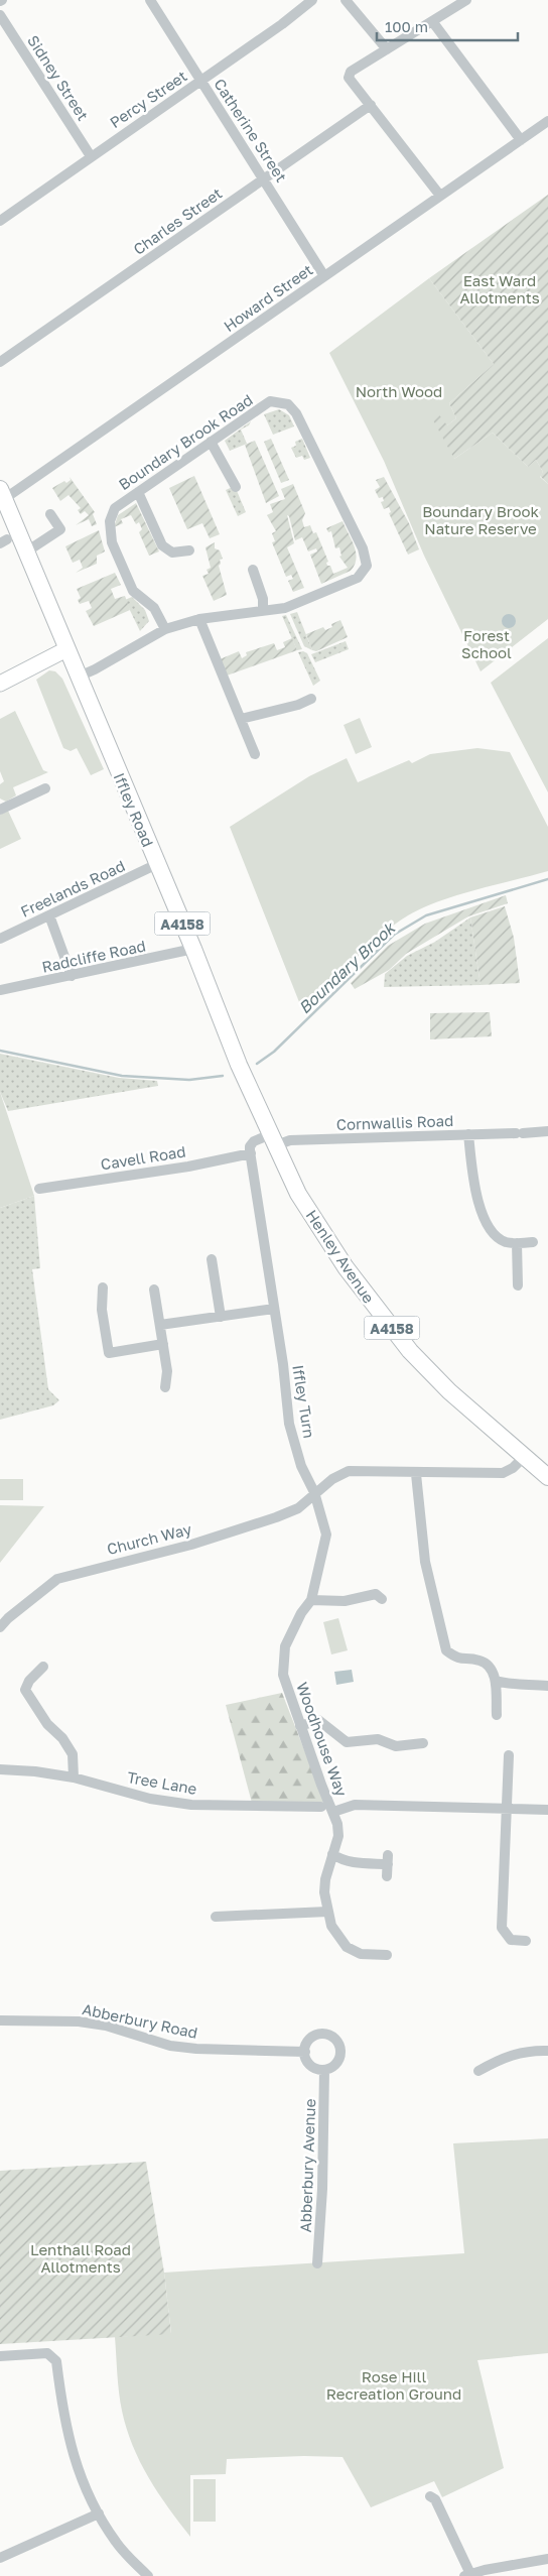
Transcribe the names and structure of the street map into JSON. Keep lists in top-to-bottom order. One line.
{"streets":{"main road":["Iffley Road","A4158","Henley Avenue"],"street":["Sidney Street","Percy Street","Catherine Street","Charles Street","Howard Street","Boundary Brook Road","Freelands Road","Radcliffe Road","Cornwallis Road","Cavell Road","Iffley Turn","Church Way","Woodhouse Way","Tree Lane","Abberbury Road","Abberbury Avenue"]},"crossings":[["Sidney Street","Percy Street"],["Percy Street","Catherine Street"],["Catherine Street","Charles Street"],["Catherine Street","Howard Street"],["Howard Street","Iffley Road"],["Boundary Brook Road","Iffley Road"],["Iffley Road","Freelands Road"],["Iffley Road","Radcliffe Road"],["Iffley Road","Henley Avenue"],["Cornwallis Road","Henley Avenue"],["Cavell Road","Iffley Turn"],["Iffley Turn","Church Way"],["Iffley Turn","Woodhouse Way"],["Church Way","Woodhouse Way"],["Abberbury Road","Abberbury Avenue"]],"water":["Boundary Brook"],"parks":["East Ward Allotments","North Wood","Boundary Brook Nature Reserve","Forest School","Lenthall Road Allotments","Rose Hill Recreation Ground"],"scale_bar":"100 m"}
